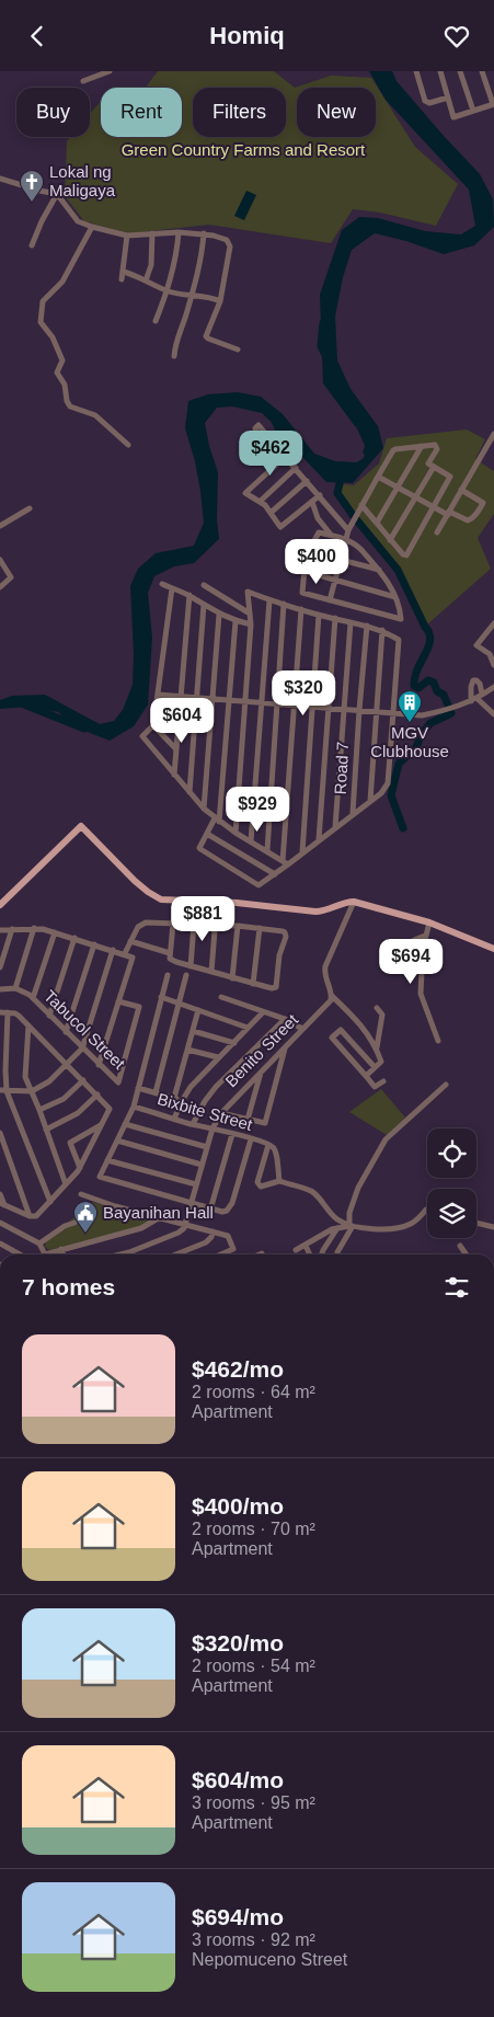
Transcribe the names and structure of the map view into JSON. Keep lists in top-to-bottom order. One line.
{"streets":{"street":["Road 7","Tabucol Street","Benito Street","Bixbite Street"]},"crossings":[["Benito Street","Bixbite Street"]],"parks":["Green Country Farms and Resort"],"places":{"church":["Lokal ng Maligaya"],"building":["MGV Clubhouse"],"public building":["Bayanihan Hall"]},"page":{"header":"Homiq","chip":["Buy","Rent","Filters","New"],"price":["$462","$400","$320","$604","$929","$881","$694"],"heading":"7 homes","list":[{"name":"$462/mo","note":"2 rooms · 64 m² · Apartment"},{"name":"$400/mo","note":"2 rooms · 70 m² · Apartment"},{"name":"$320/mo","note":"2 rooms · 54 m² · Apartment"},{"name":"$604/mo","note":"3 rooms · 95 m² · Apartment"},{"name":"$694/mo","note":"3 rooms · 92 m² · Nepomuceno Street"}]}}
